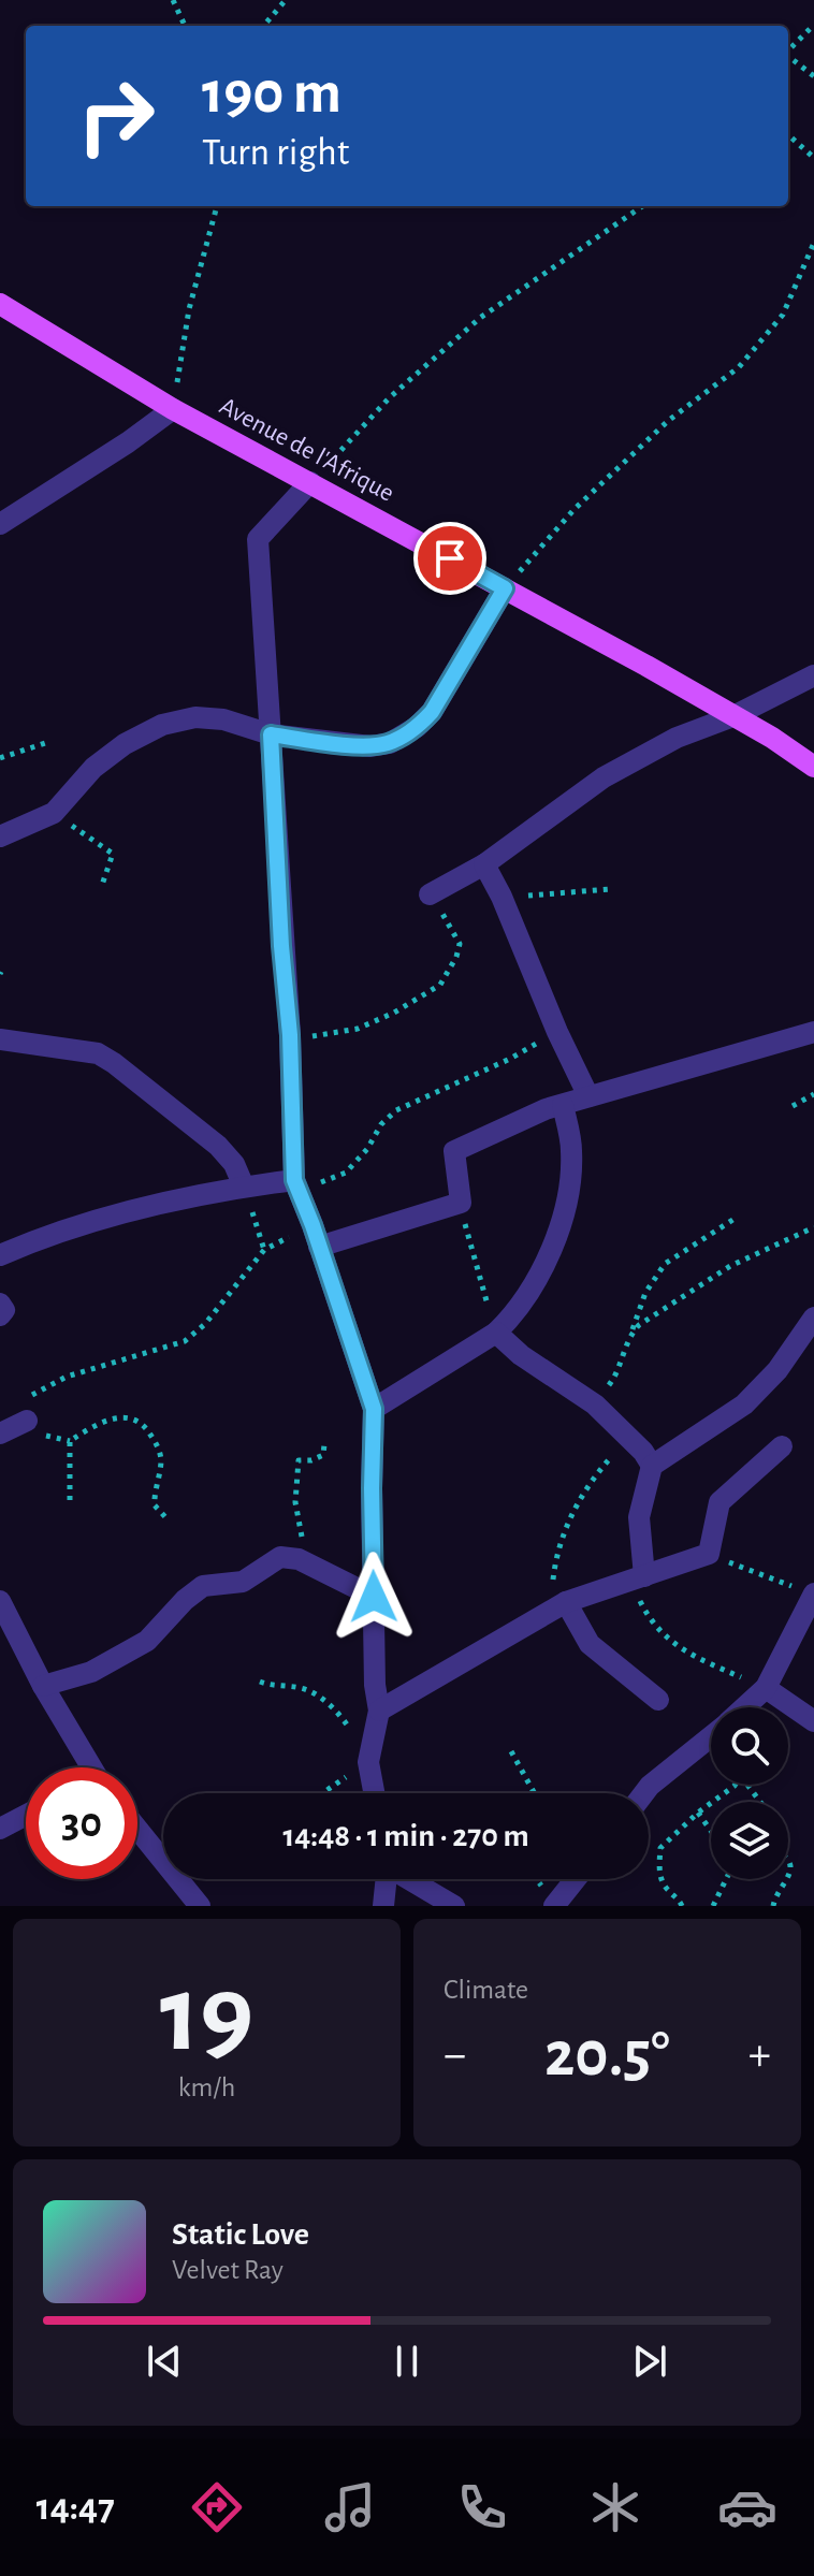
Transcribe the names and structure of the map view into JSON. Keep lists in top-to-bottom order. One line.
{"streets":{"main road":["Avenue de l'Afrique"]},"page":{"turn":["190 m","Turn right"],"limit":"30","trip":"14:48 · 1 min · 270 m","tile":[["19","km/h"],"Climate"],"heat":["−","20.5°","+"],"song":["Static Love","Velvet Ray"],"tabs":"14:47"}}
